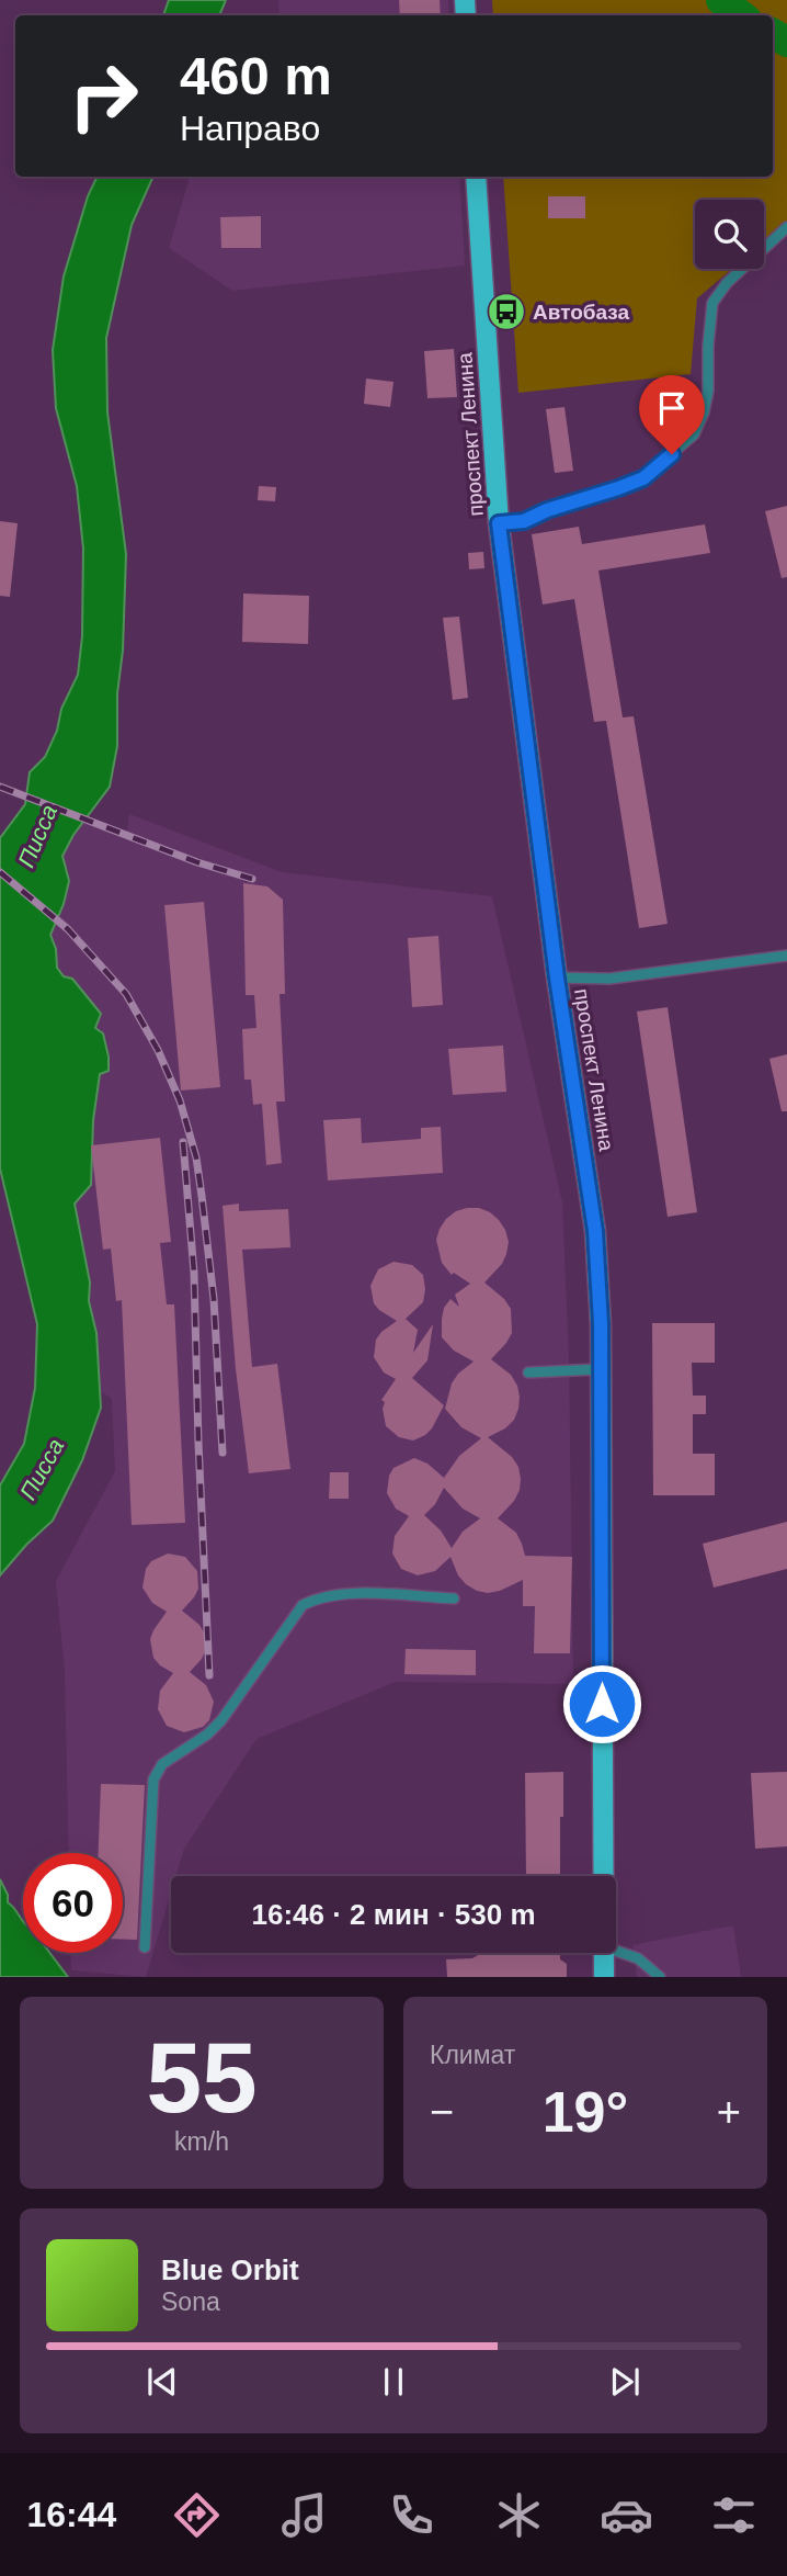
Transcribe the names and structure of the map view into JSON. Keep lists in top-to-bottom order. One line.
{"streets":{"main road":["проспект Ленина"]},"water":["Писса"],"places":{"bus stop":["Автобаза"]},"page":{"turn":["460 m","Направо"],"limit":"60","trip":"16:46 · 2 мин · 530 m","tile":[["55","km/h"],"Климат"],"heat":["−","19°","+"],"song":["Blue Orbit","Sona"],"tabs":"16:44"}}
